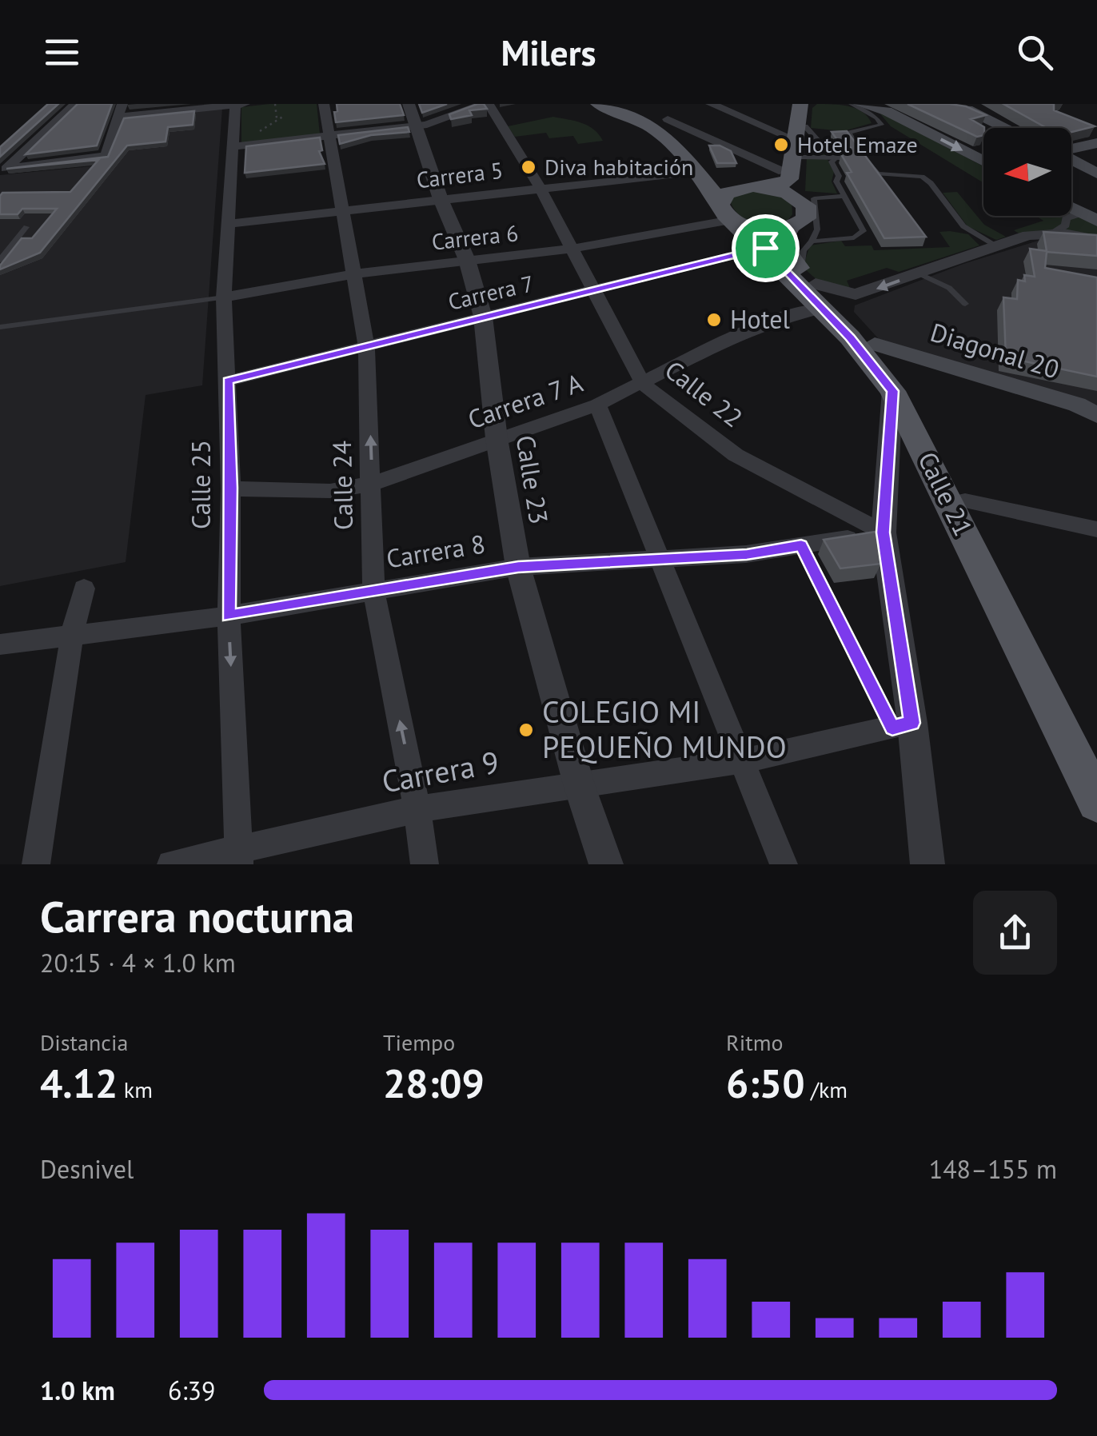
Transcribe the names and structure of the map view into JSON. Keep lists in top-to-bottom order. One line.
{"streets":{"main road":["Diagonal 20","Calle 21"],"street":["Carrera 5","Carrera 6","Carrera 7","Calle 22","Carrera 7 A","Calle 23","Calle 25","Calle 24","Carrera 8","Carrera 9"]},"crossings":[["Carrera 5","Calle 22"],["Carrera 5","Calle 23"],["Carrera 5","Calle 25"],["Carrera 5","Calle 24"],["Carrera 5","Calle 21"],["Carrera 6","Calle 22"],["Carrera 6","Calle 23"],["Carrera 6","Calle 25"],["Carrera 6","Calle 24"],["Carrera 6","Calle 21"],["Carrera 7","Calle 22"],["Carrera 7","Calle 23"],["Carrera 7","Calle 25"],["Carrera 7","Calle 24"],["Carrera 7","Calle 21"],["Diagonal 20","Calle 21"],["Calle 22","Carrera 7 A"],["Calle 22","Carrera 8"],["Carrera 7 A","Calle 23"],["Carrera 7 A","Calle 25"],["Carrera 7 A","Calle 24"],["Carrera 7 A","Calle 21"],["Calle 23","Carrera 8"],["Calle 23","Carrera 9"],["Calle 25","Carrera 8"],["Calle 25","Carrera 9"],["Calle 24","Carrera 8"],["Calle 24","Carrera 9"]],"one_way":["Calle 24"],"places":["Hotel Emaze","Diva habitación","Hotel","COLEGIO MI PEQUEÑO MUNDO"],"north":"left","page":{"header":"Milers","heading":["Carrera nocturna","20:15 · 4 × 1.0 km"],"stats":[["Distancia","4.12 km"],["Tiempo","28:09"],["Ritmo","6:50 /km"]],"chart":["Desnivel","148–155 m"],"list":[{"name":"1.0 km","note":"6:39"}]}}
